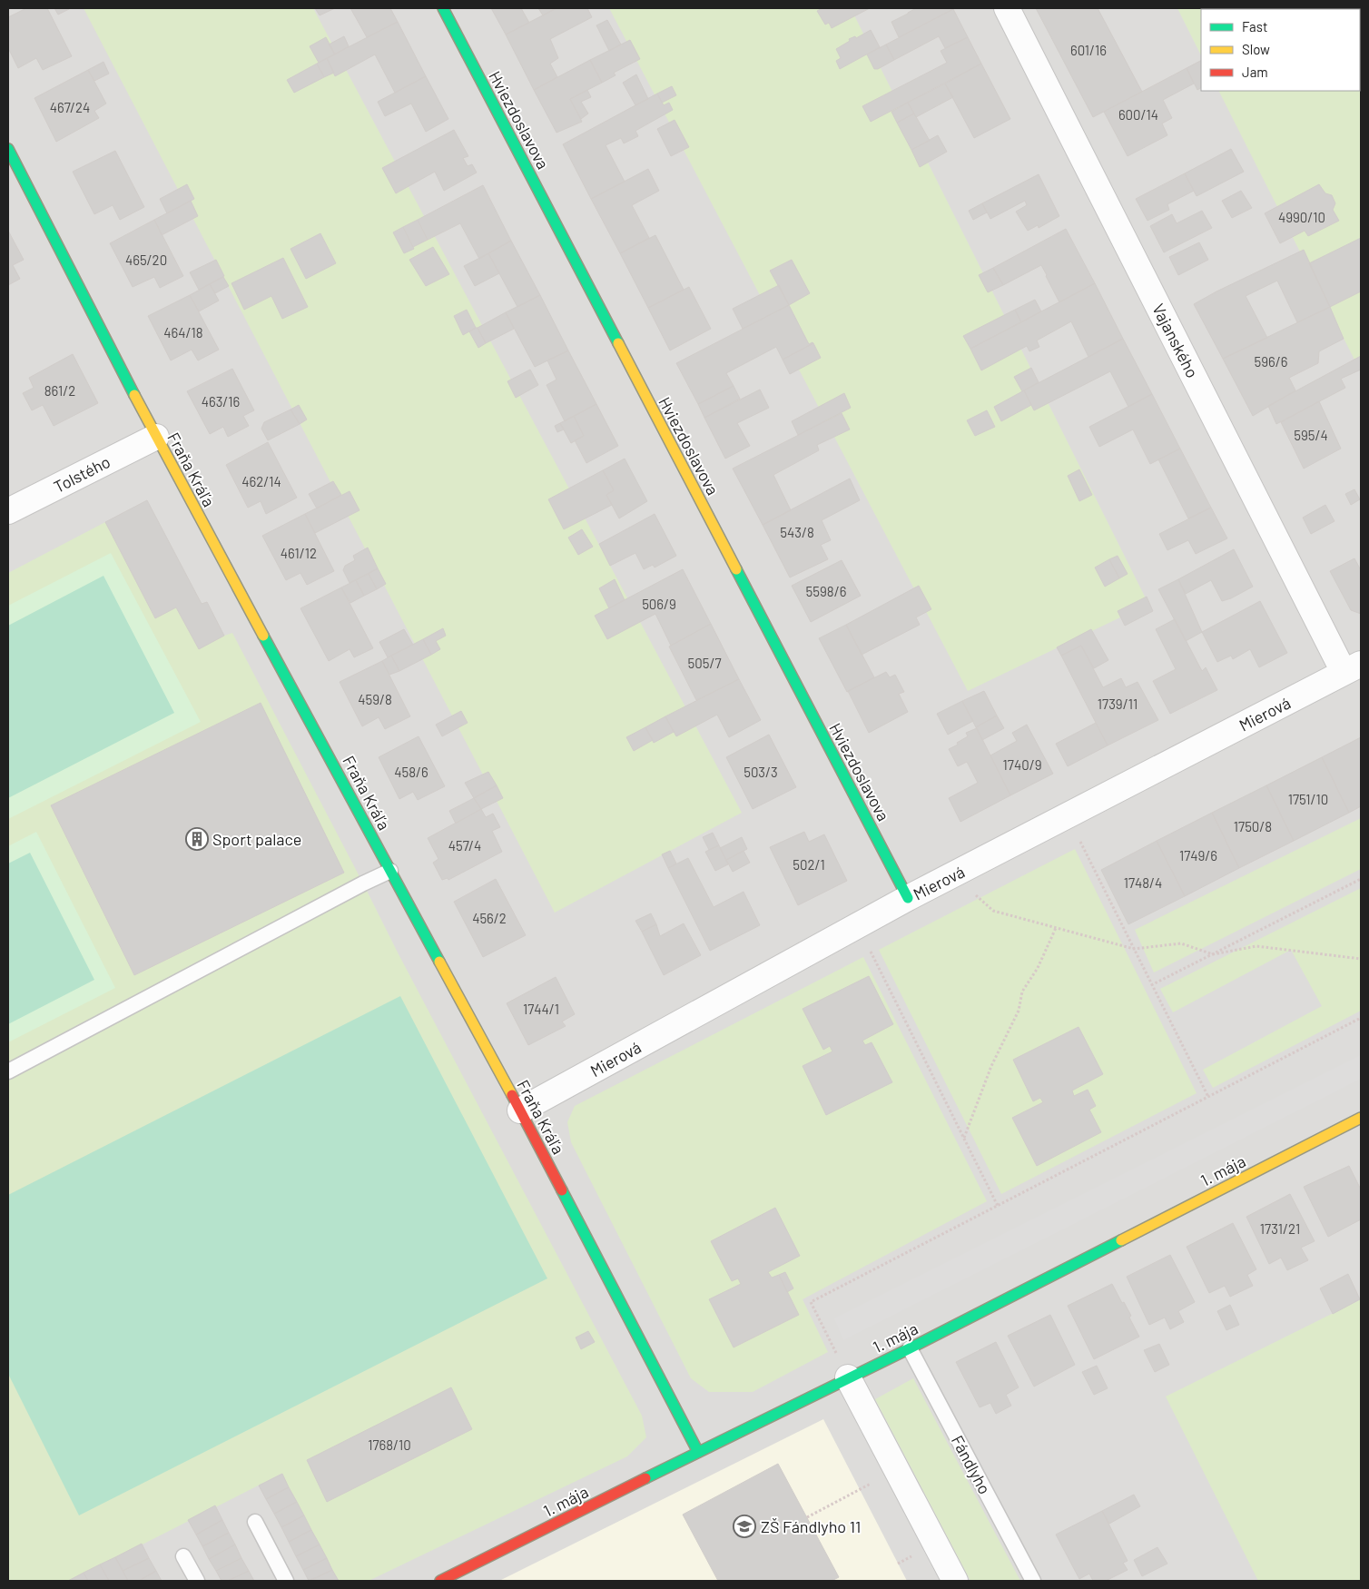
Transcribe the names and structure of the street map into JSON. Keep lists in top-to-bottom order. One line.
{"streets":{"street":["Hviezdoslavova","Vajanského","Fraňa Kráľa","Tolstého","Mierová","1. mája"],"lane":["Fándlyho"]},"crossings":[["Hviezdoslavova","Mierová"],["Vajanského","Mierová"],["Fraňa Kráľa","Tolstého"],["Fraňa Kráľa","Mierová"],["Fraňa Kráľa","1. mája"],["1. mája","Fándlyho"]],"places":{"building":["Sport palace"],"school or university":["ZŠ Fándlyho 11"]},"house_numbers":["601/16","467/24","600/14","4990/10","465/20","464/18","596/6","861/2","463/16","595/4","462/14","543/8","461/12","5598/6","506/9","505/7","459/8","1739/11","1740/9","458/6","503/3","1751/10","1750/8","457/4","1749/6","502/1","1748/4","456/2","1744/1","1731/21","1768/10"],"legend":["Fast","Slow","Jam"]}
